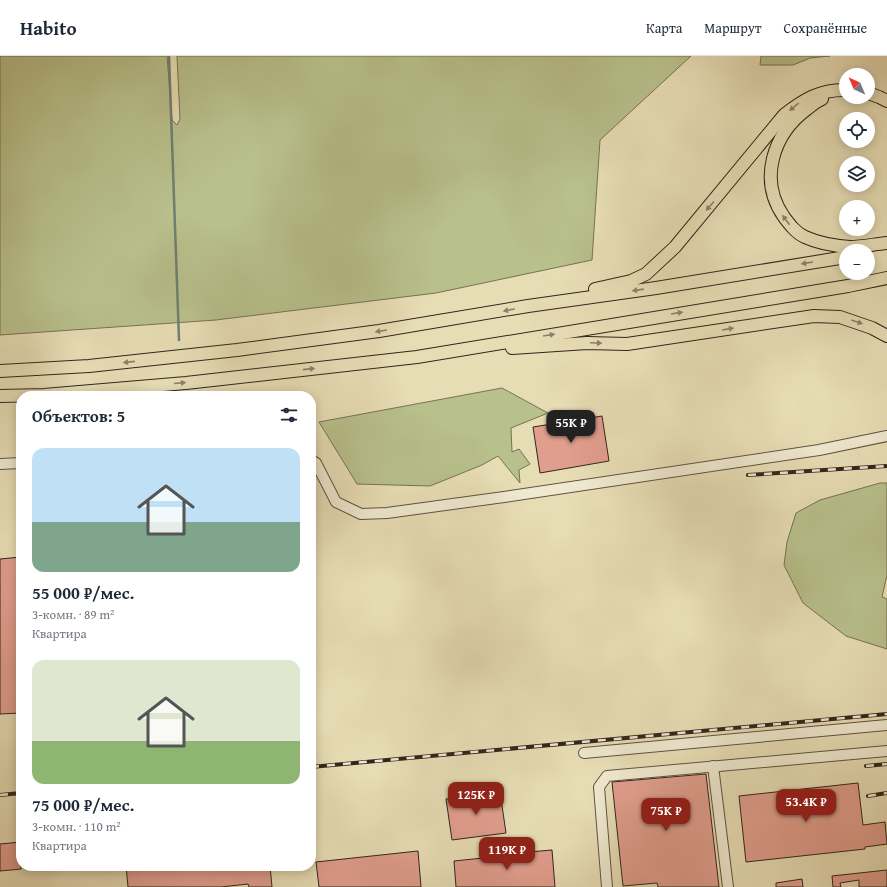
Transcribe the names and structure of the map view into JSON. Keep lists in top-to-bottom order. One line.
{"north":"top left","page":{"header":"Habito","nav":["Карта","Маршрут","Сохранённые"],"map_buttons":["+","−"],"heading":"Объектов: 5","price":["55K ₽","125K ₽","53.4K ₽","75K ₽","119K ₽"],"list":[{"name":"55 000 ₽/мес.","note":"3-комн. · 89 m² · Квартира"},{"name":"75 000 ₽/мес.","note":"3-комн. · 110 m² · Квартира"}]}}
